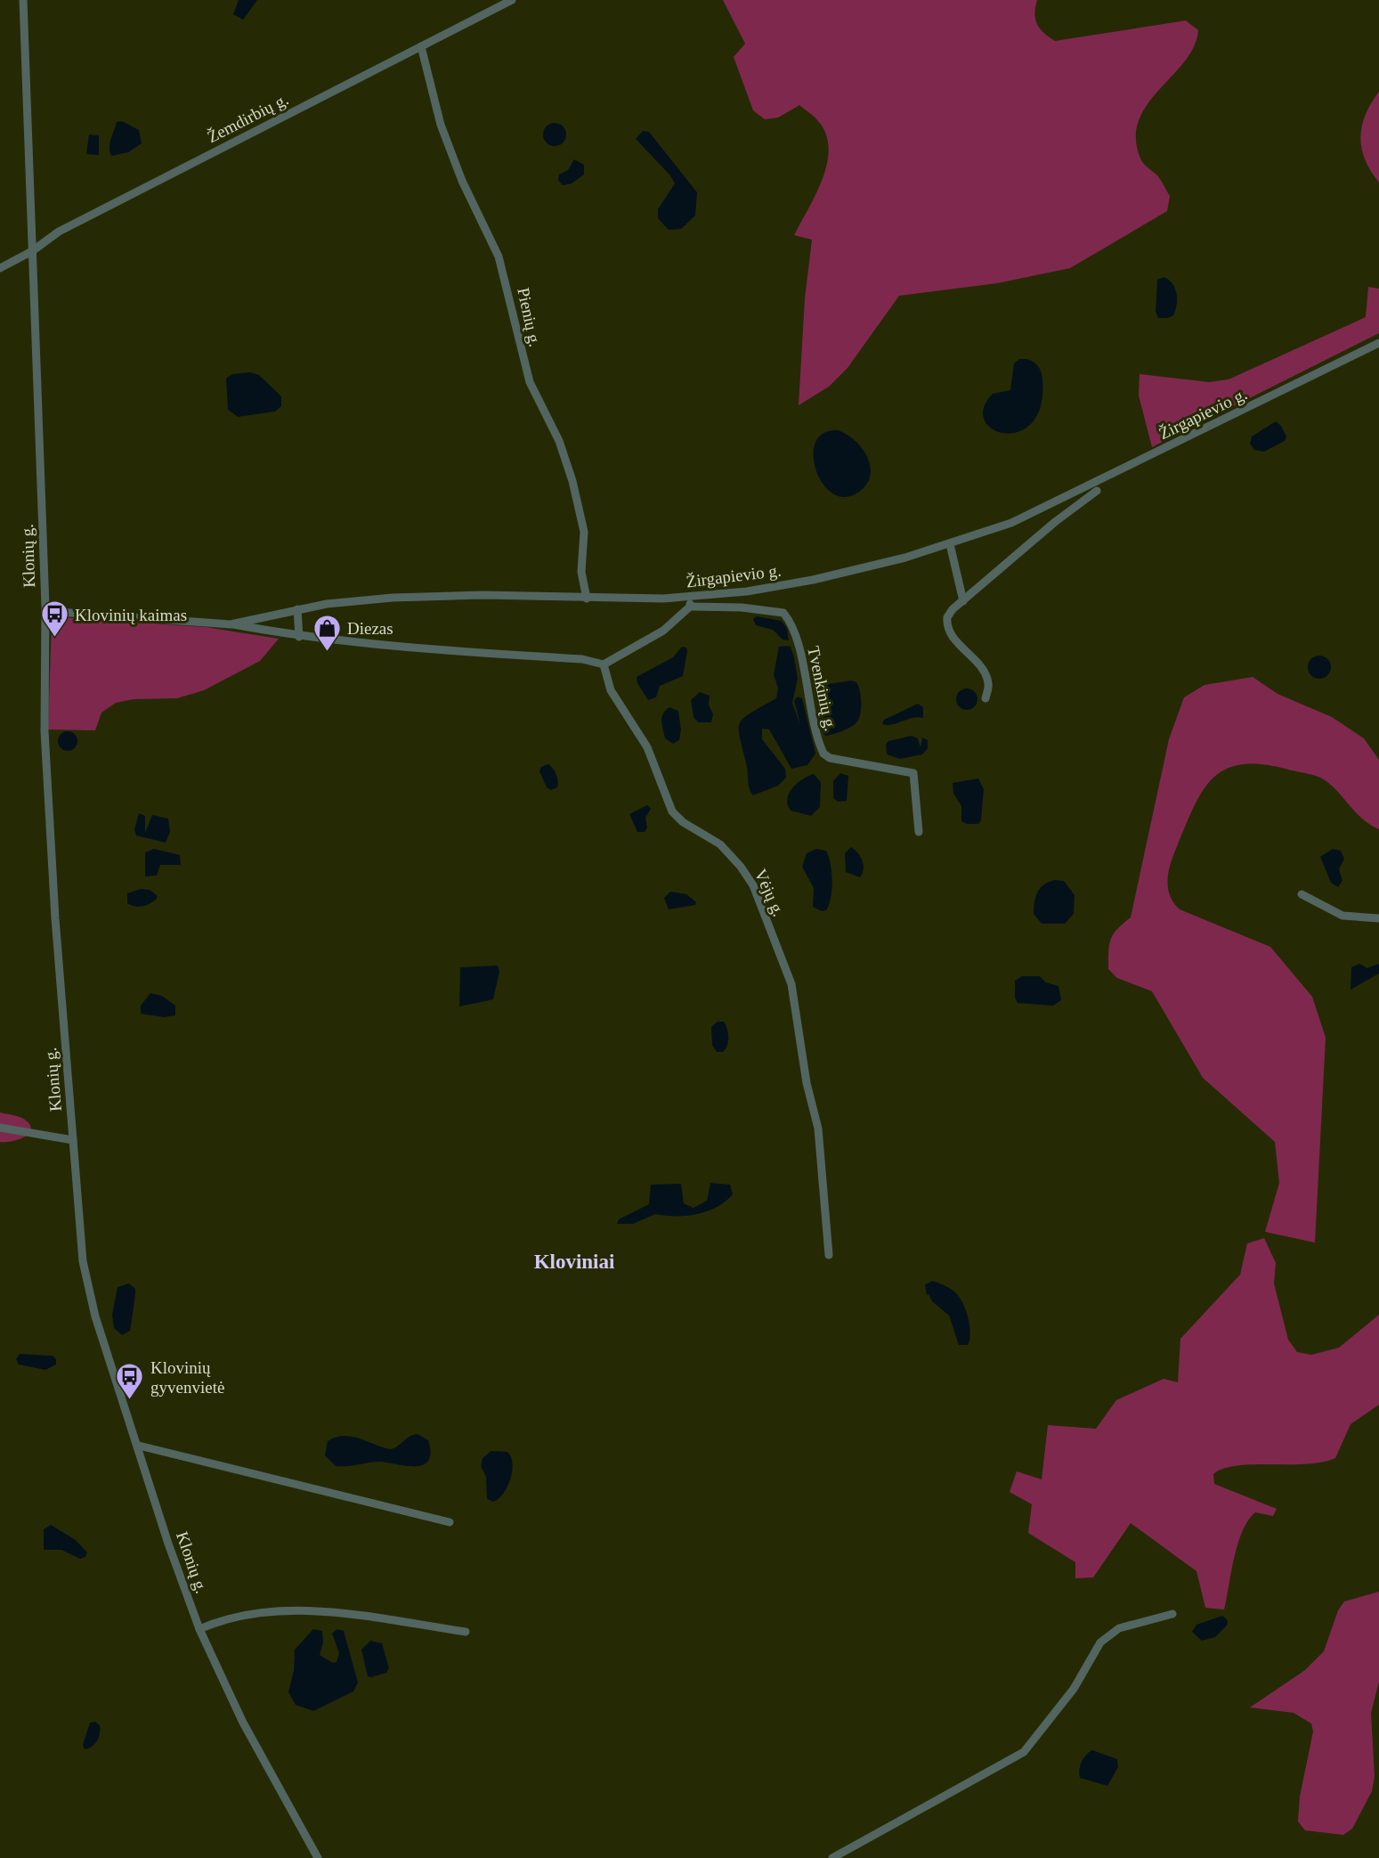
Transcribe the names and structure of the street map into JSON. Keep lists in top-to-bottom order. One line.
{"streets":{"street":["Žemdirbių g.","Pienių g.","Žirgapievio g.","Klonių g.","Tvenkinių g.","Vėjų g."]},"crossings":[["Žemdirbių g.","Pienių g."],["Žemdirbių g.","Klonių g."],["Pienių g.","Žirgapievio g."],["Žirgapievio g.","Klonių g."]],"districts":["Kloviniai"],"places":{"bus stop":["Klovinių kaimas","Klovinių gyvenvietė"],"shop":["Diezas"]}}
